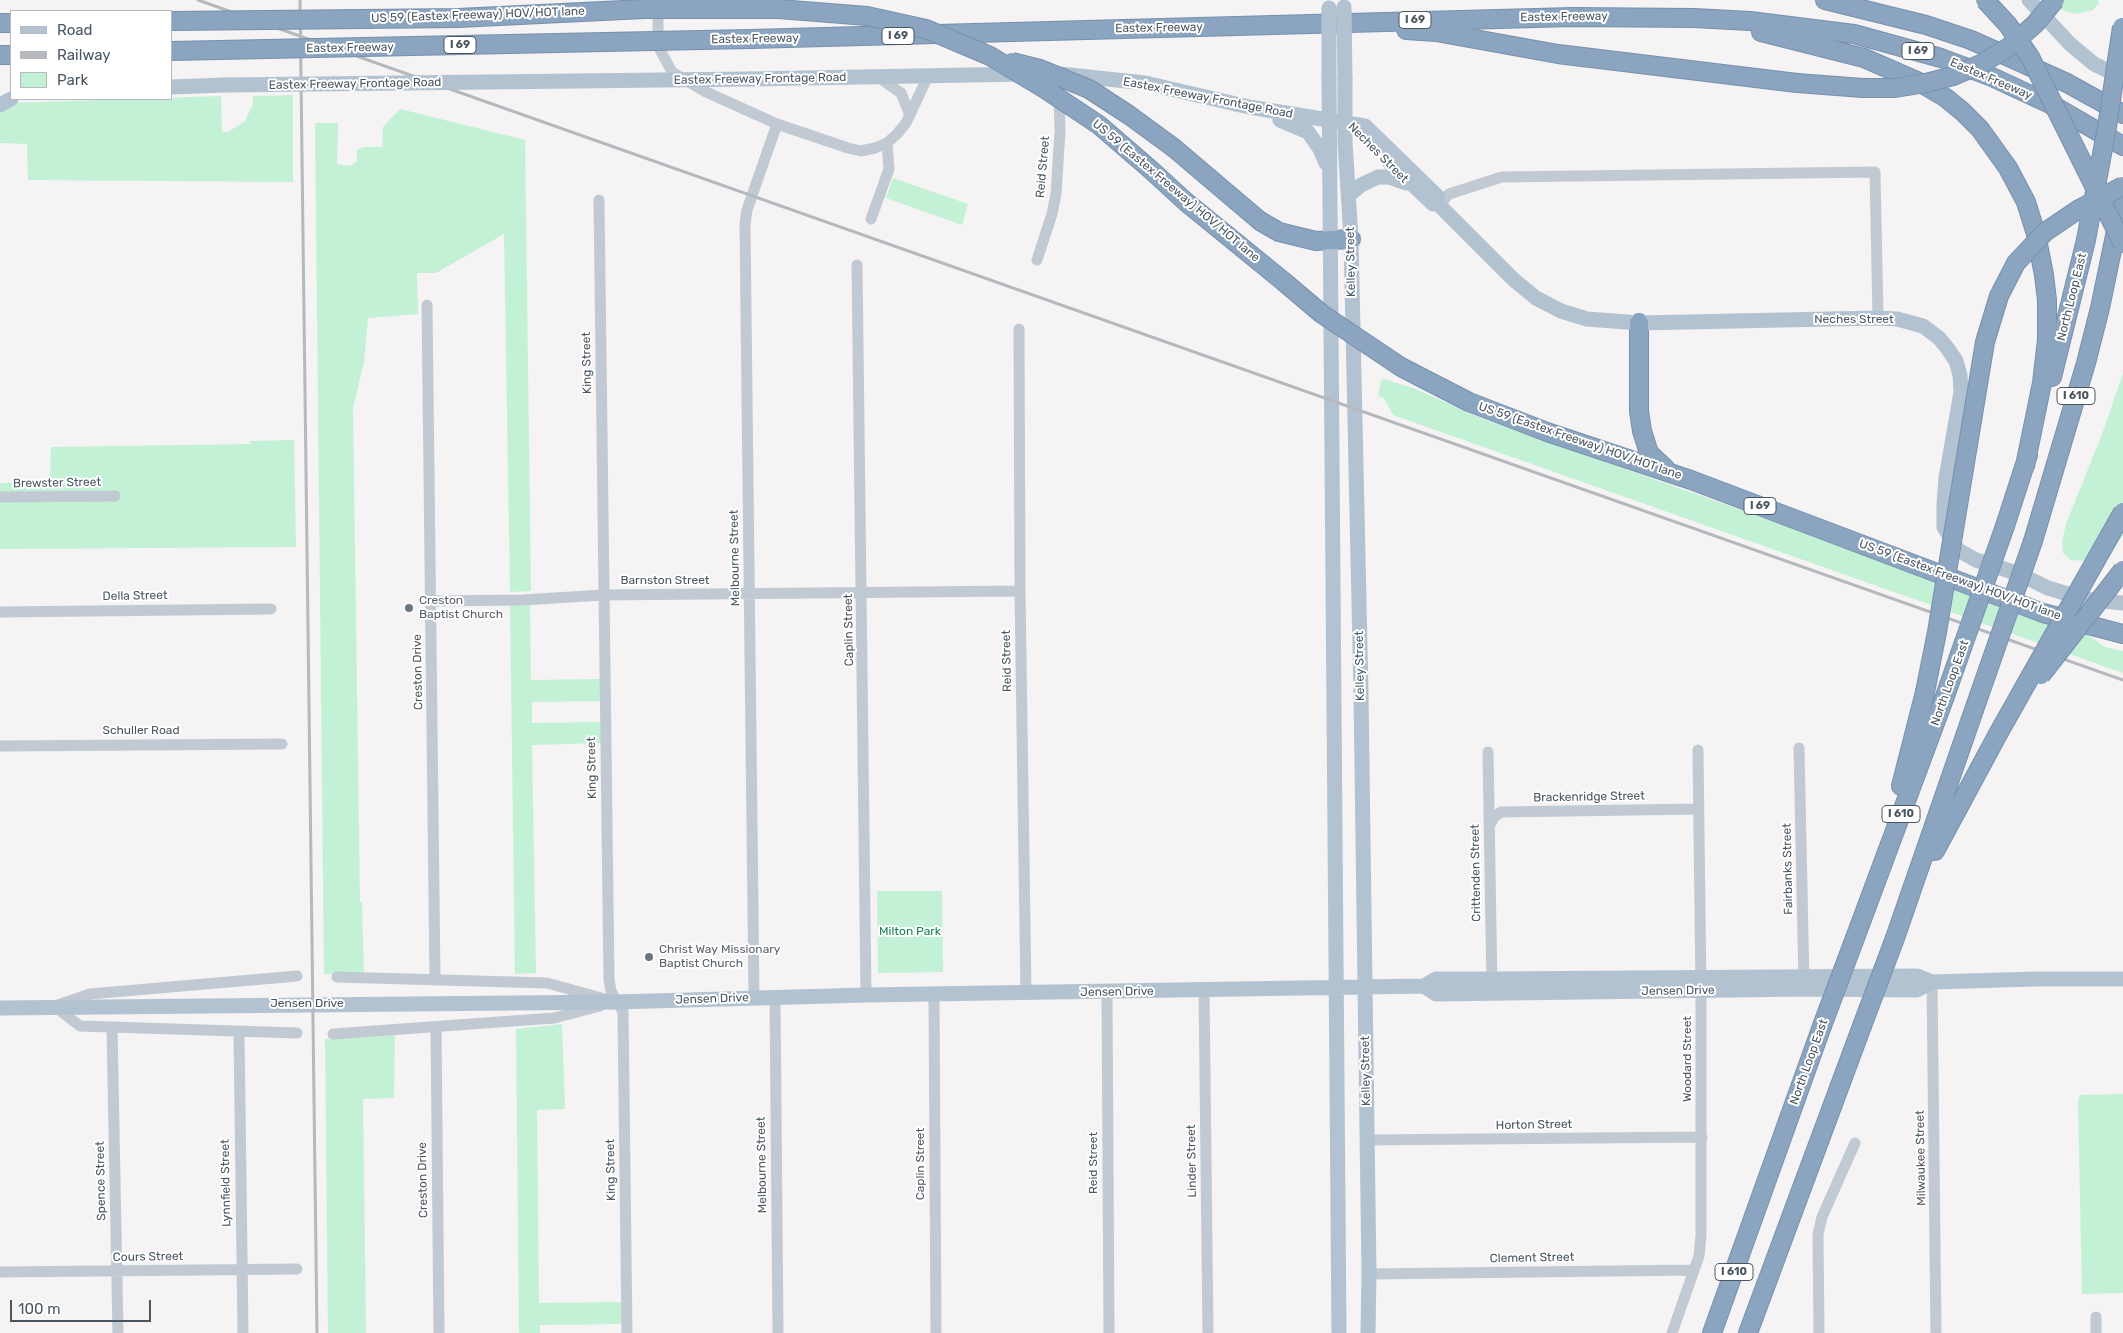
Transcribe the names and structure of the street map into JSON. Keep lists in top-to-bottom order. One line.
{"streets":{"highway":["US 59 (Eastex Freeway) HOV/HOT lane","Eastex Freeway","I 69","North Loop East","I 610"],"main road":["Eastex Freeway Frontage Road","Neches Street","Kelley Street","Jensen Drive"],"street":["Reid Street","King Street","Brewster Street","Melbourne Street","Barnston Street","Della Street","Caplin Street","Creston Drive","Schuller Road","Brackenridge Street","Fairbanks Street","Crittenden Street","Woodard Street","Horton Street","Milwaukee Street","Linder Street","Spence Street","Lynnfield Street","Cours Street","Clement Street"]},"crossings":[["Eastex Freeway Frontage Road","Neches Street"],["Eastex Freeway Frontage Road","Reid Street"],["Eastex Freeway Frontage Road","Kelley Street"],["Neches Street","Kelley Street"],["Reid Street","Barnston Street"],["Reid Street","Jensen Drive"],["Kelley Street","Jensen Drive"],["Kelley Street","Horton Street"],["Kelley Street","Clement Street"],["King Street","Barnston Street"],["King Street","Jensen Drive"],["Melbourne Street","Barnston Street"],["Melbourne Street","Jensen Drive"],["Barnston Street","Caplin Street"],["Barnston Street","Creston Drive"],["Caplin Street","Jensen Drive"],["Brackenridge Street","Crittenden Street"],["Brackenridge Street","Woodard Street"],["Fairbanks Street","Jensen Drive"],["Crittenden Street","Jensen Drive"],["Jensen Drive","Woodard Street"],["Jensen Drive","Milwaukee Street"],["Jensen Drive","Linder Street"],["Woodard Street","Horton Street"],["Woodard Street","Clement Street"],["Spence Street","Cours Street"],["Lynnfield Street","Cours Street"]],"parks":["Milton Park"],"places":["Creston Baptist Church","Christ Way Missionary Baptist Church"],"legend":["Road","Railway","Park"],"scale_bar":"100 m"}
